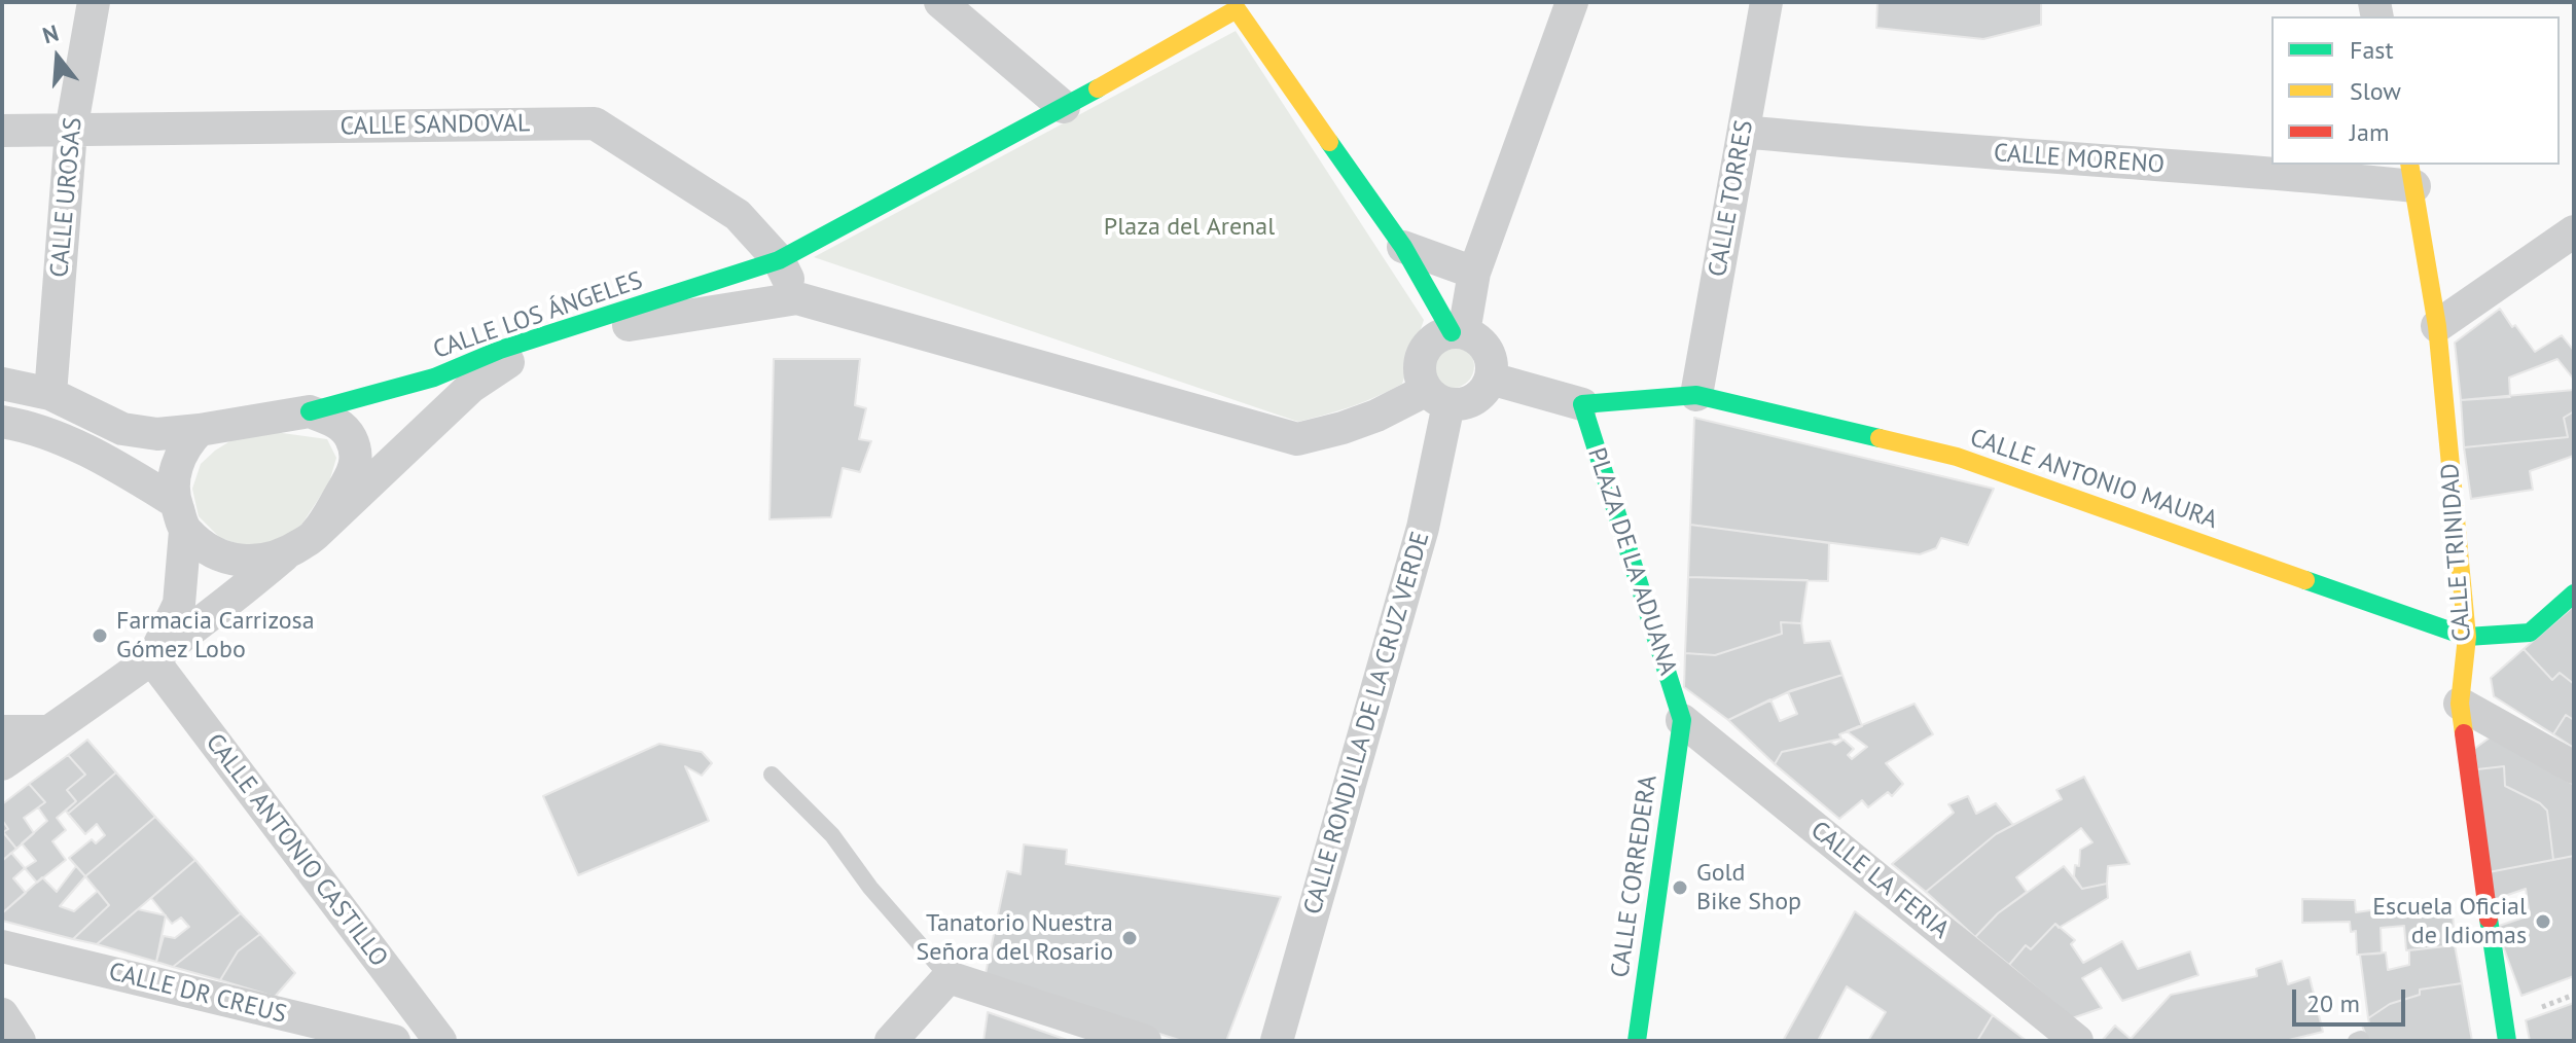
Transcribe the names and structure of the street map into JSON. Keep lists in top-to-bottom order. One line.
{"streets":{"street":["CALLE SANDOVAL","CALLE MORENO","CALLE UROSAS","CALLE TORRES","CALLE LOS ÁNGELES","CALLE ANTONIO MAURA","CALLE TRINIDAD","PLAZA DE LA ADUANA","CALLE RONDILLA DE LA CRUZ VERDE","CALLE ANTONIO CASTILLO","CALLE CORREDERA","CALLE LA FERIA","CALLE DR CREUS"]},"crossings":[["CALLE SANDOVAL","CALLE UROSAS"],["CALLE SANDOVAL","CALLE LOS ÁNGELES"],["CALLE MORENO","CALLE TORRES"],["CALLE MORENO","CALLE TRINIDAD"],["CALLE TORRES","CALLE ANTONIO MAURA"],["CALLE ANTONIO MAURA","CALLE TRINIDAD"],["PLAZA DE LA ADUANA","CALLE CORREDERA"],["PLAZA DE LA ADUANA","CALLE LA FERIA"],["CALLE CORREDERA","CALLE LA FERIA"]],"parks":["Plaza del Arenal"],"places":["Farmacia Carrizosa Gómez Lobo","Gold Bike Shop","Escuela Oficial de Idiomas","Tanatorio Nuestra Señora del Rosario"],"legend":["Fast","Slow","Jam"],"scale_bar":"20 m","north":"top"}
